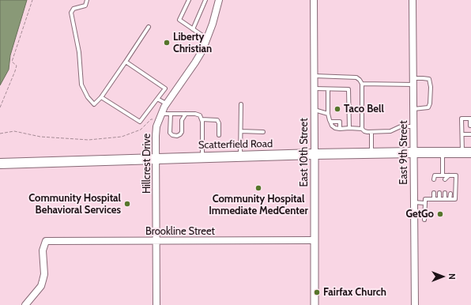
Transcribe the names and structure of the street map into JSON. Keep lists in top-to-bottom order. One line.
{"streets":{"main road":["Scatterfield Road"],"street":["East 10th Street","East 9th Street","Hillcrest Drive","Brookline Street"]},"crossings":[["Scatterfield Road","East 10th Street"],["Scatterfield Road","East 9th Street"],["Scatterfield Road","Hillcrest Drive"],["East 10th Street","Brookline Street"],["Hillcrest Drive","Brookline Street"]],"places":["Liberty Christian","Taco Bell","Community Hospital Immediate MedCenter","Community Hospital Behavioral Services","GetGo","Fairfax Church"],"north":"right"}
